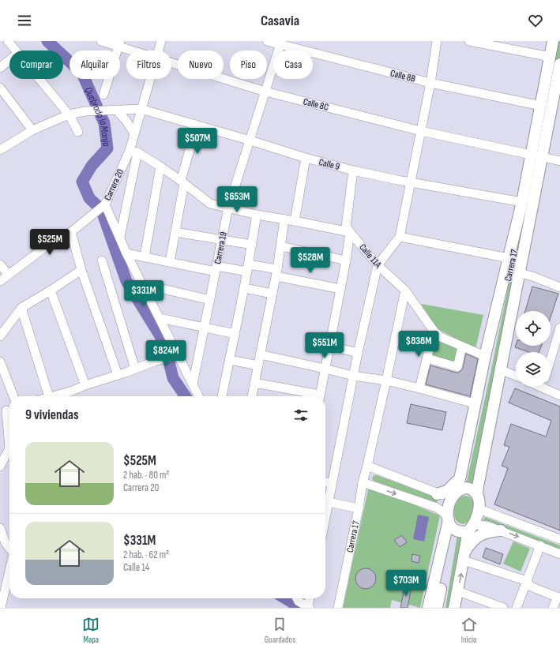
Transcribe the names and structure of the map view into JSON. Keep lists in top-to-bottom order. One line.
{"streets":{"main road":["Carrera 17"],"street":["Calle 8B","Calle 8C","Calle 9","Carrera 20","Carrera 19","Calle 11A"]},"crossings":[["Calle 8B","Carrera 19"],["Calle 8C","Carrera 19"],["Calle 8C","Carrera 17"],["Calle 9","Carrera 20"],["Calle 9","Carrera 19"],["Calle 11A","Carrera 17"]],"water":["Quebrada la Monja"],"page":{"header":"Casavia","chip":["Comprar","Alquilar","Filtros","Nuevo","Piso","Casa"],"price":["$507M","$653M","$525M","$528M","$331M","$838M","$551M","$824M","$703M"],"heading":"9 viviendas","list":[{"name":"$525M","note":"2 hab. · 80 m² · Carrera 20"},{"name":"$331M","note":"2 hab. · 62 m² · Calle 14"}],"tabs":["Mapa","Guardados","Inicio"]}}
